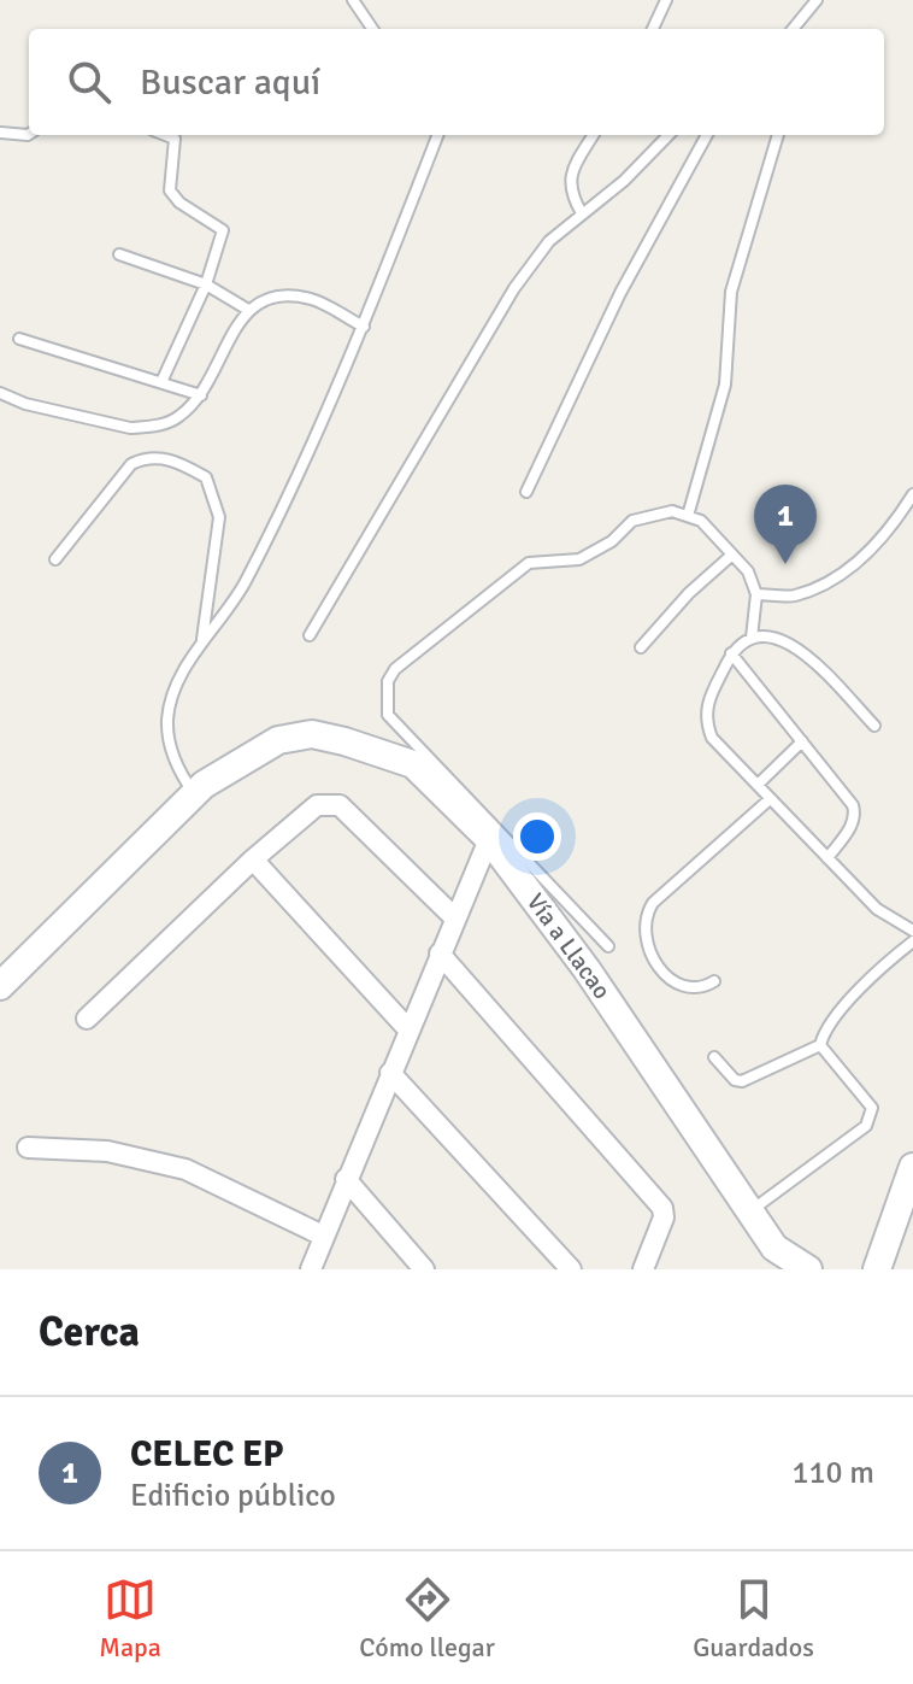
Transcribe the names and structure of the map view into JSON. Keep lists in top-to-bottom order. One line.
{"streets":{"street":["Vía a Llacao"]},"page":{"search":"Buscar aquí","pins":"1","heading":"Cerca","list":[{"mark":"1","name":"CELEC EP","note":"Edificio público","value":"110 m"}],"nav":["Mapa","Cómo llegar","Guardados"]}}
